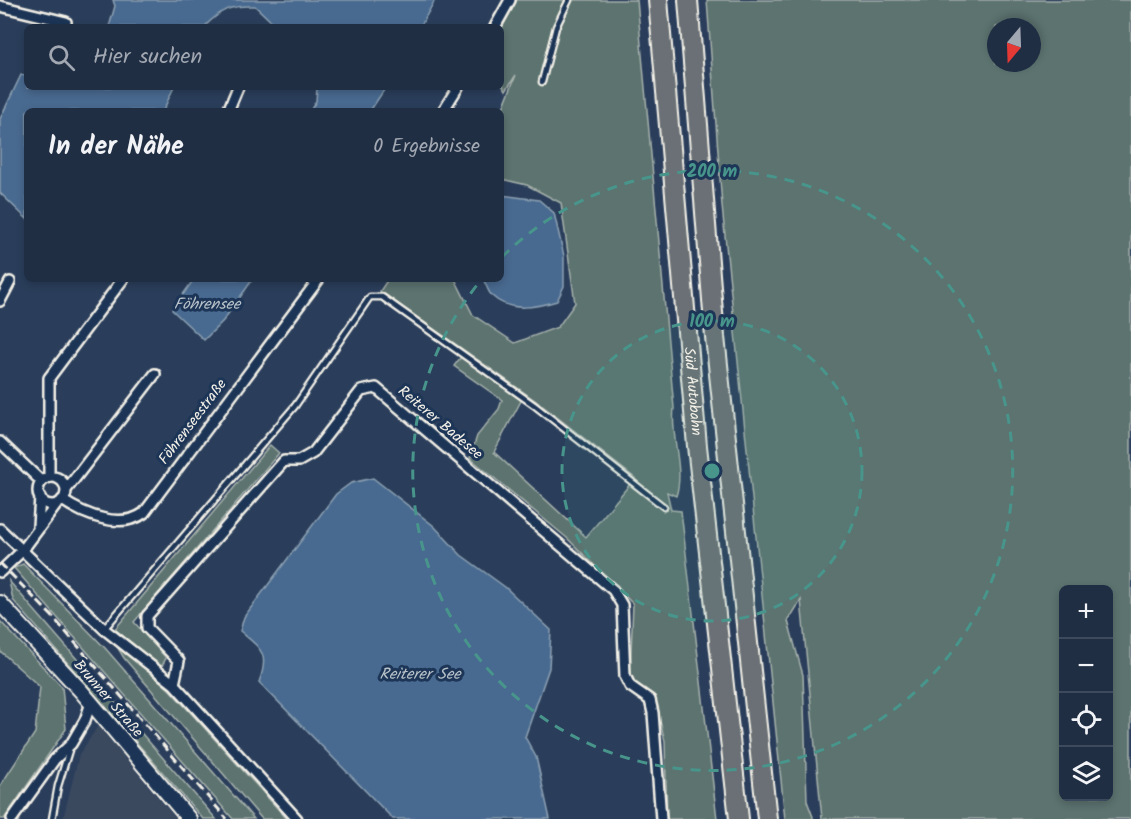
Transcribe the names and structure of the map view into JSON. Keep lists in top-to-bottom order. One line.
{"streets":{"highway":["Süd Autobahn"],"main road":["Brunner Straße"],"street":["Föhrenseestraße","Reiterer Badesee"]},"water":["Föhrensee","Reiterer See"],"north":"bottom","page":{"search":"Hier suchen","heading":["In der Nähe","0 Ergebnisse"],"map_buttons":["+","−"]},"rings":["200 m","100 m"]}
